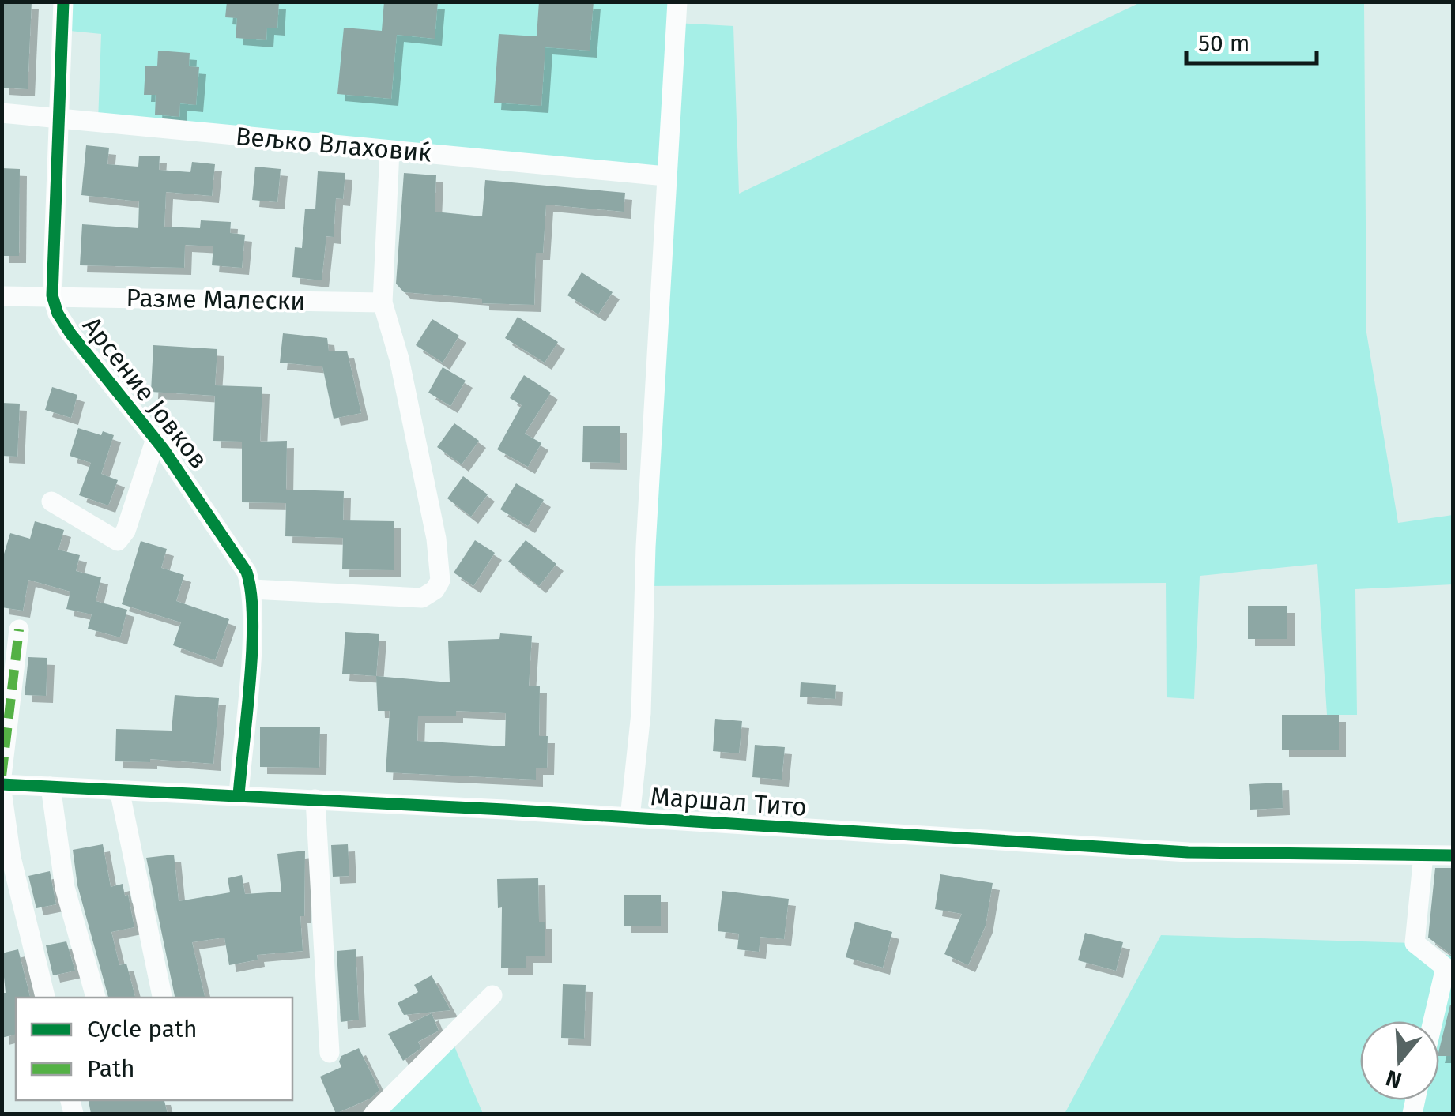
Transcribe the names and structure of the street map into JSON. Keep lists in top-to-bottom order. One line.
{"streets":{"street":["Вељко Влаховиќ","Разме Малески","Арсение Јовков","Маршал Тито"]},"crossings":[["Вељко Влаховиќ","Арсение Јовков"],["Разме Малески","Арсение Јовков"],["Арсение Јовков","Маршал Тито"]],"legend":["Cycle path","Path"],"scale_bar":"50 m","north":"bottom"}
